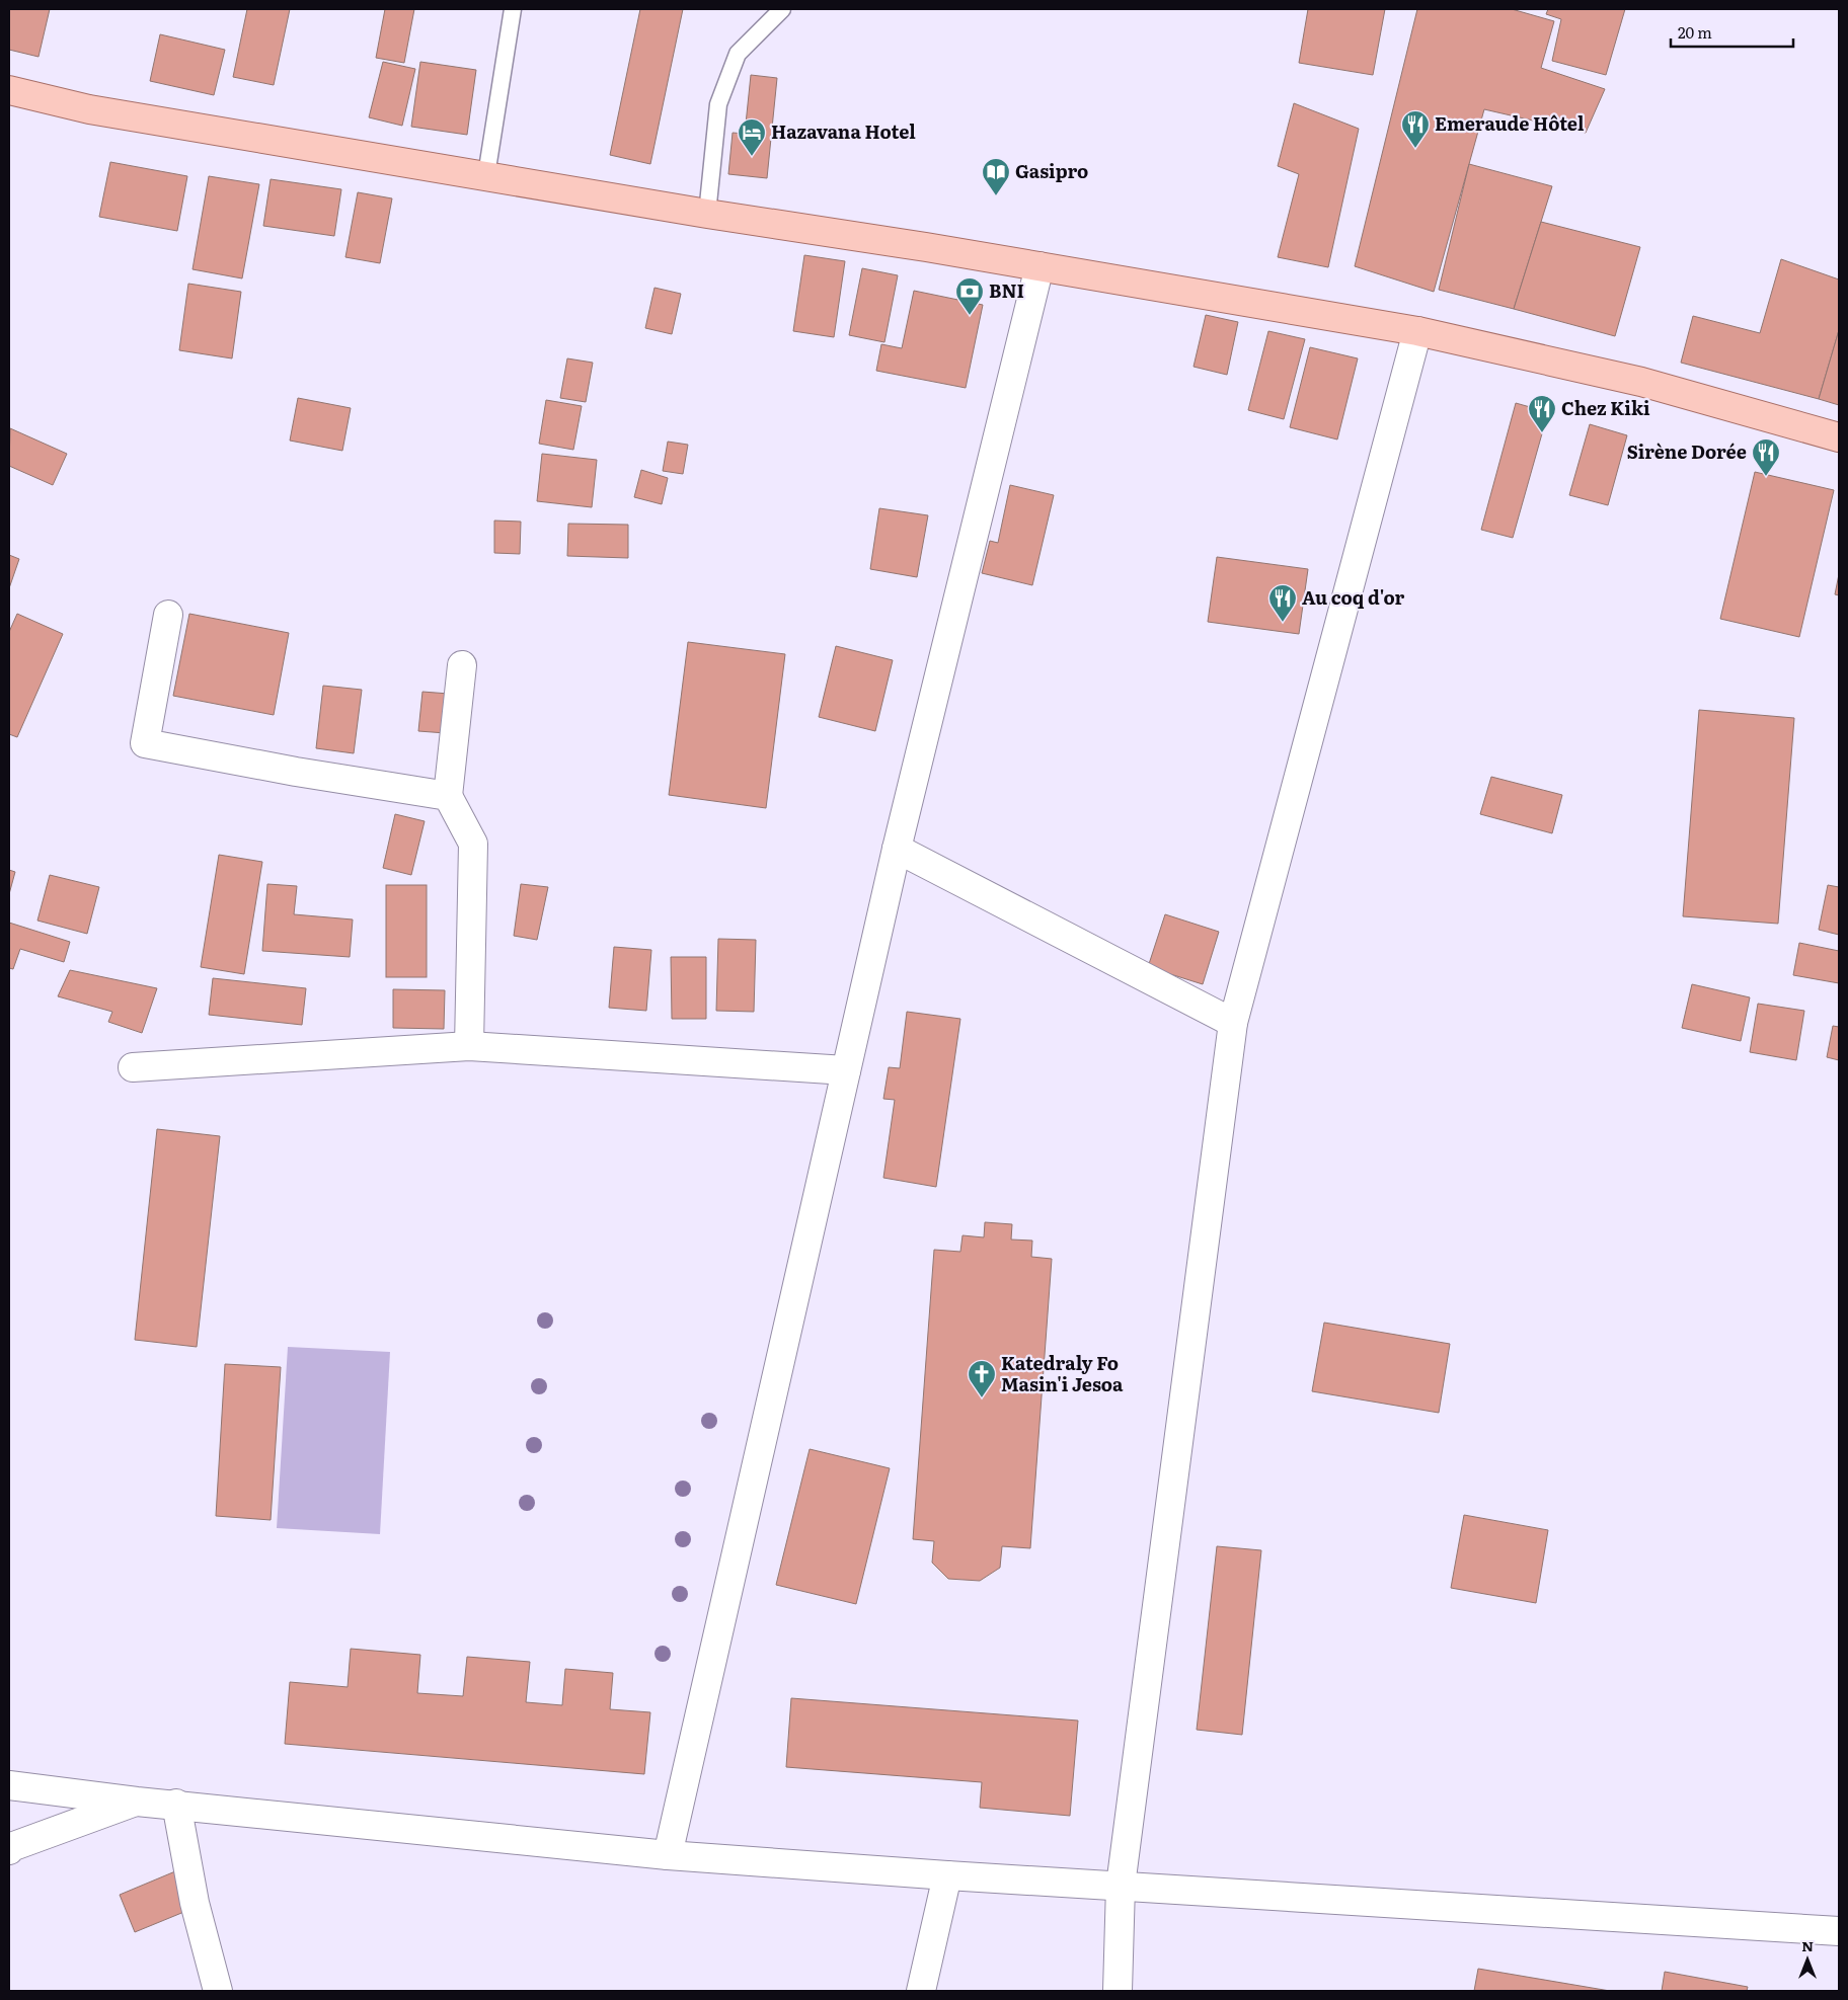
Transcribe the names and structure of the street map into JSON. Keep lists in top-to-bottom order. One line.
{"places":{"restaurant":["Emeraude Hôtel","Chez Kiki","Sirène Dorée","Au coq d'or"],"hotel":["Hazavana Hotel"],"library":["Gasipro"],"bank":["BNI"],"church":["Katedraly Fo Masin'i Jesoa"]},"scale_bar":"20 m","north":"top"}
